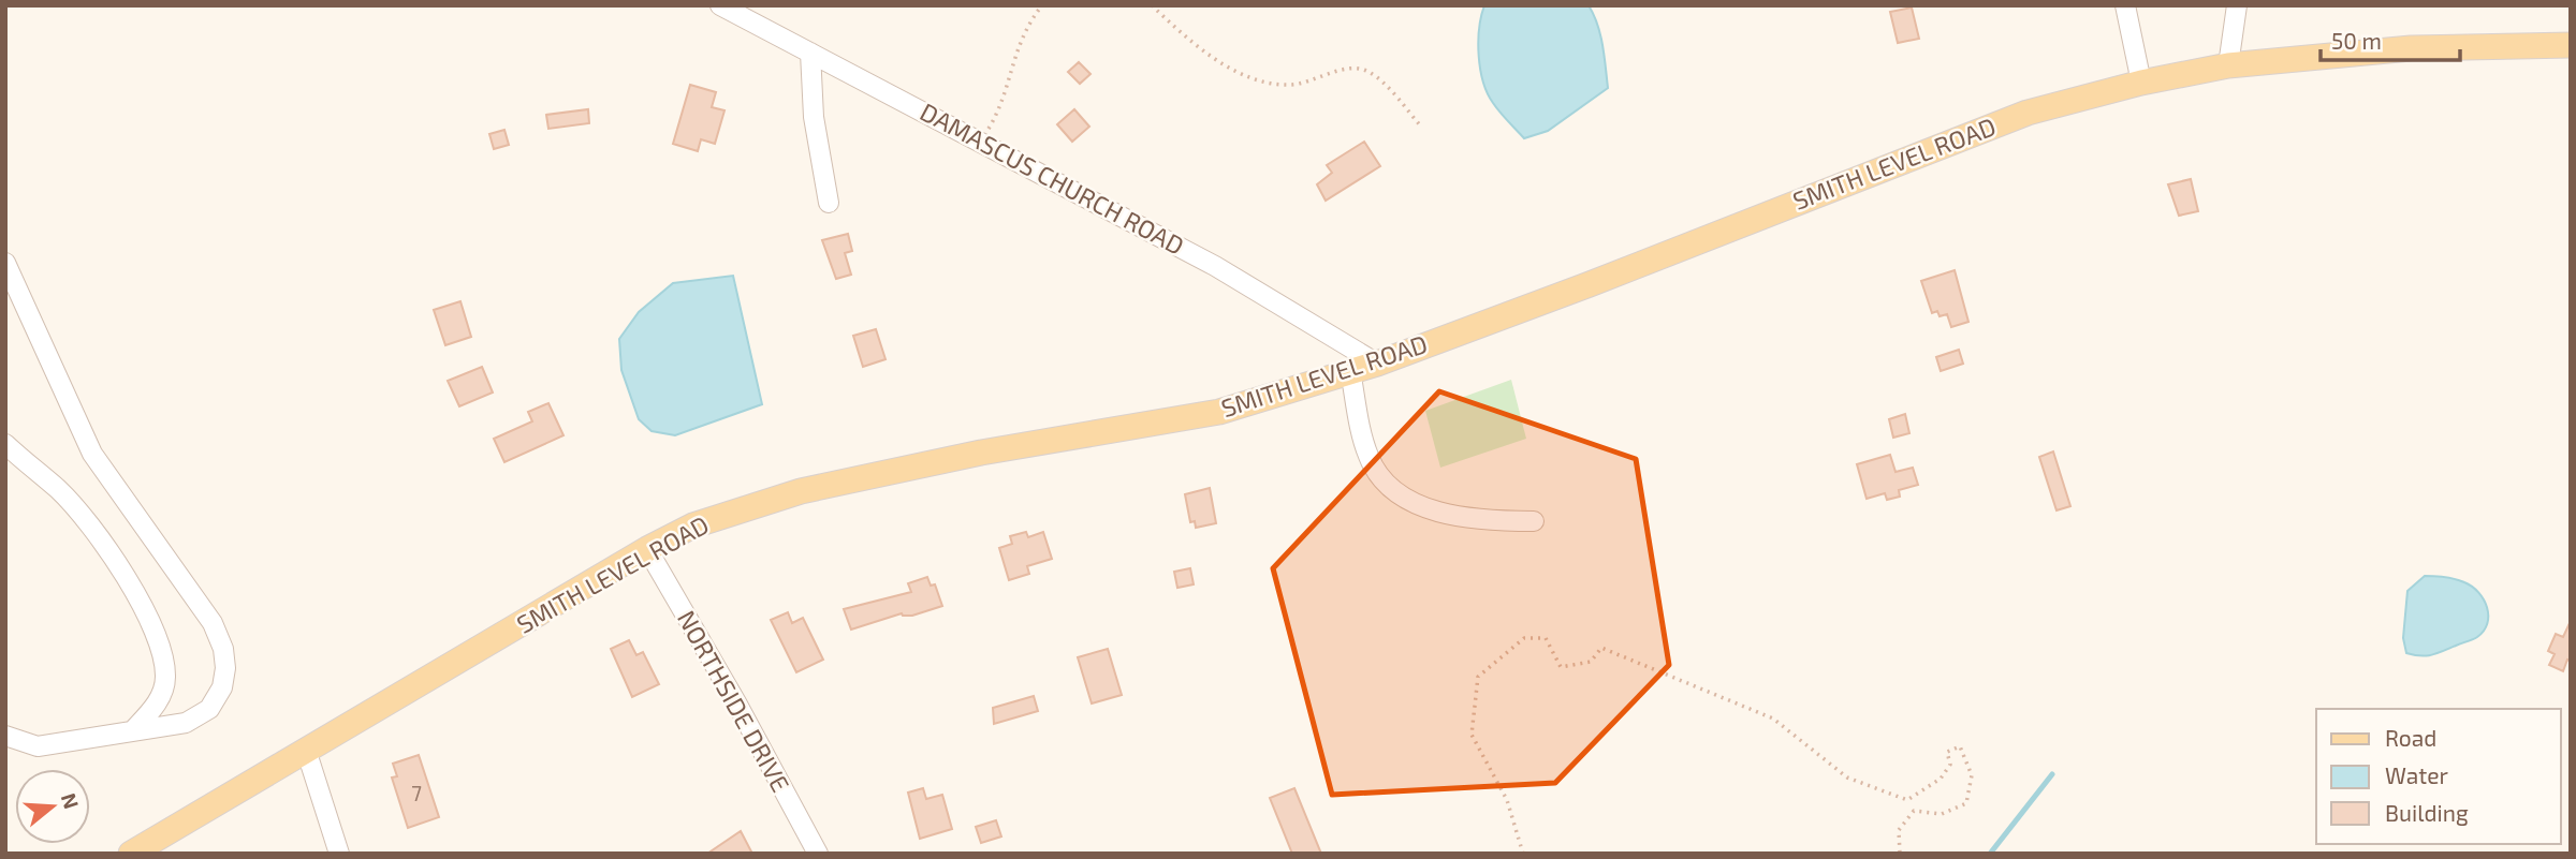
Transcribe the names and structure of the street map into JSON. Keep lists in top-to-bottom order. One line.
{"streets":{"main road":["SMITH LEVEL ROAD"],"street":["DAMASCUS CHURCH ROAD","NORTHSIDE DRIVE"]},"crossings":[["SMITH LEVEL ROAD","DAMASCUS CHURCH ROAD"],["SMITH LEVEL ROAD","NORTHSIDE DRIVE"]],"house_numbers":["7"],"legend":["Road","Water","Building"],"scale_bar":"50 m","north":"right"}
